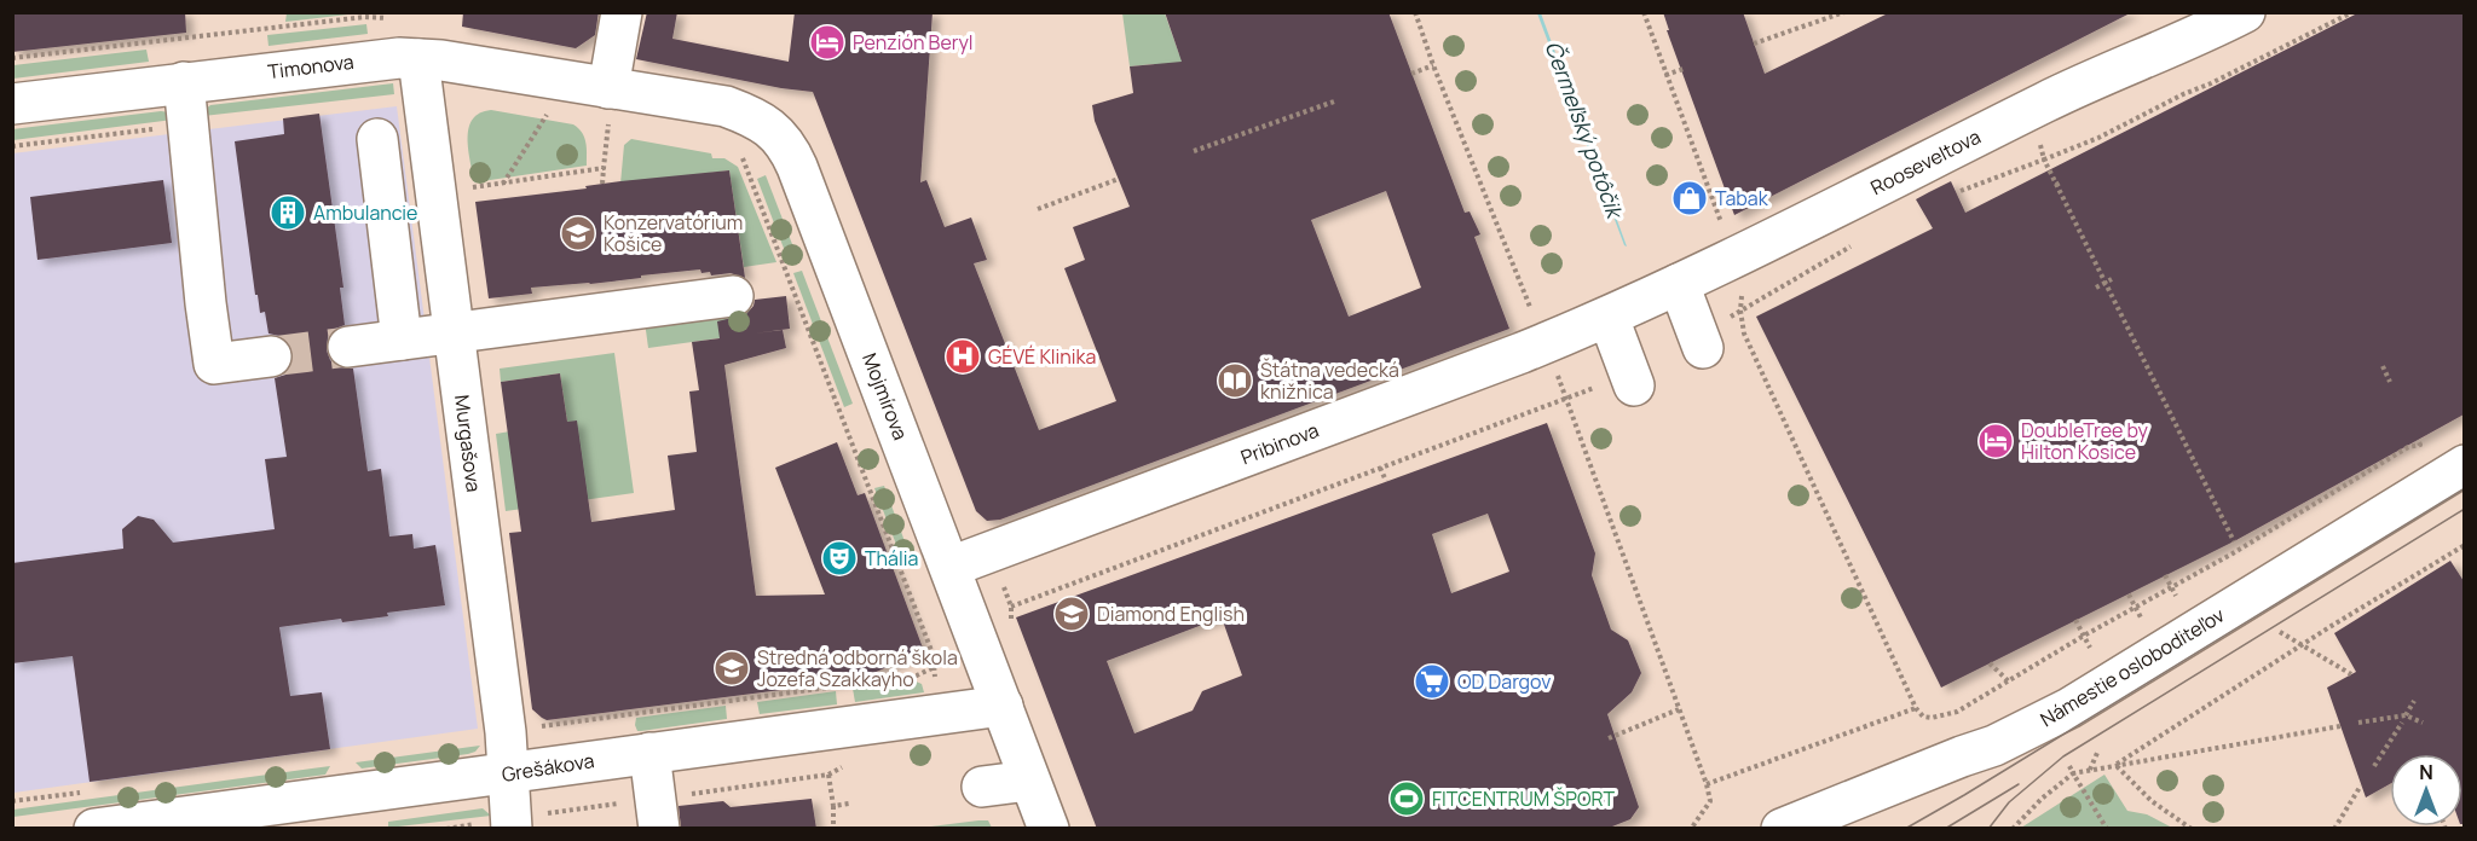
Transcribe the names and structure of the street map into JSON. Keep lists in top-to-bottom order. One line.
{"streets":{"street":["Timonova","Rooseveltova","Mojmírova","Murgašova","Pribinova","Námestie osloboditeľov","Grešákova"]},"crossings":[["Timonova","Mojmírova"],["Timonova","Murgašova"],["Rooseveltova","Pribinova"],["Mojmírova","Pribinova"],["Mojmírova","Grešákova"],["Murgašova","Grešákova"]],"water":["Čermeľský potôčik"],"places":{"hotel":["Penzión Beryl","DoubleTree by Hilton Kosice"],"shop":["Tabak"],"building":["Ambulancie"],"school or university":["Konzervatórium Košice","Diamond English","Stredná odborná škola Jozefa Szakkayho"],"hospital":["GÉVÉ Klinika"],"library":["Štátna vedecká knižnica"],"theatre":["Thália"],"supermarket":["OD Dargov"],"sports":["FITCENTRUM ŠPORT"]},"north":"top"}
